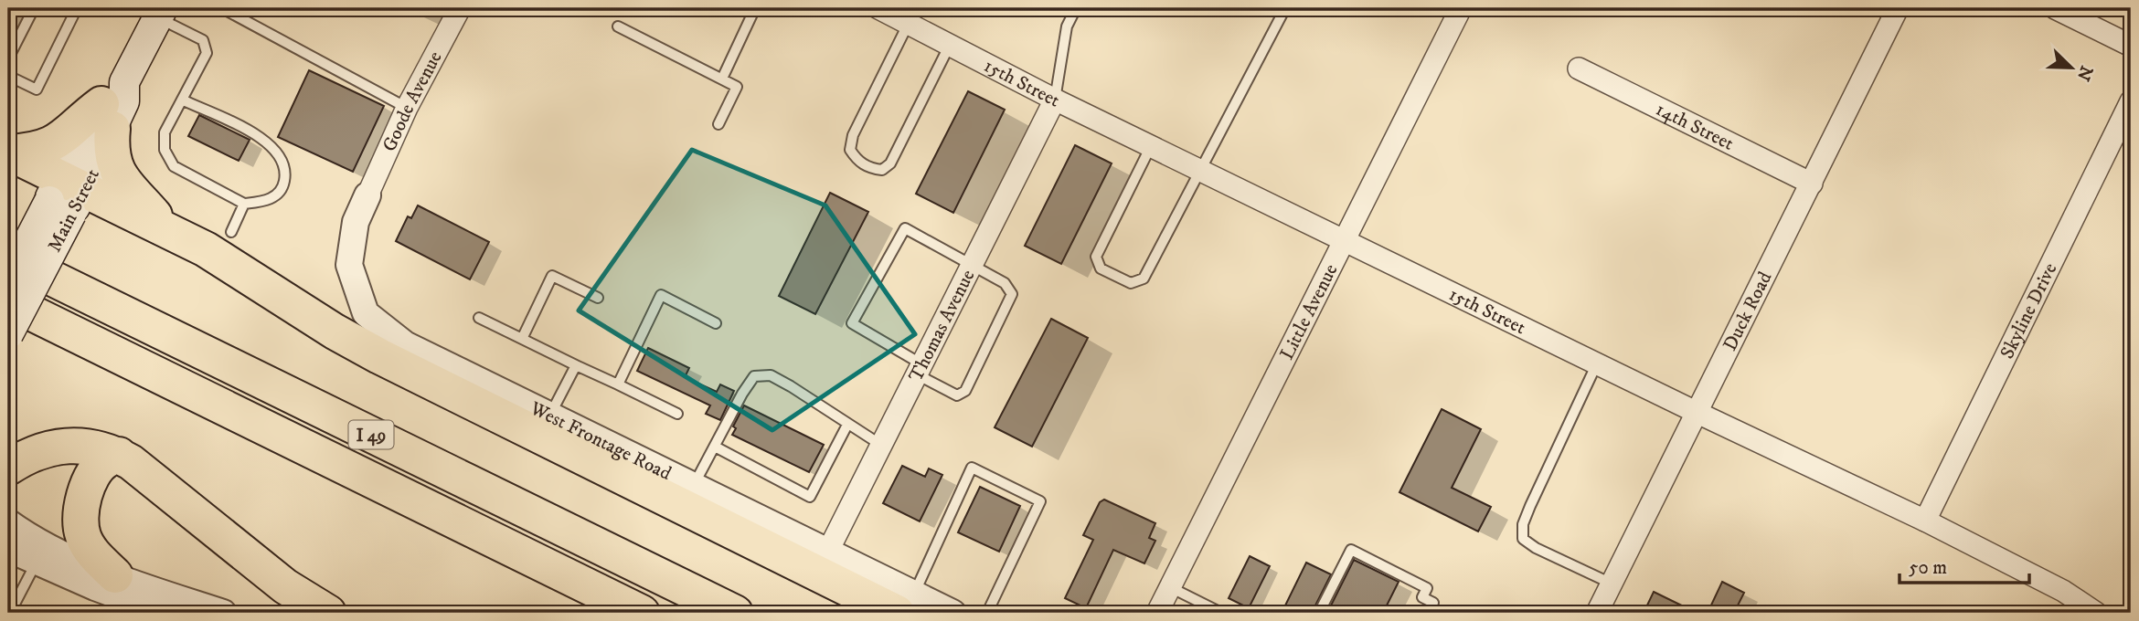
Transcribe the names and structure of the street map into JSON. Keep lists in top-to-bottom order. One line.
{"streets":{"highway":["I 49"],"main road":["Main Street"],"street":["15th Street","Goode Avenue","14th Street","Little Avenue","Skyline Drive","Duck Road","Thomas Avenue","West Frontage Road"]},"crossings":[["15th Street","Little Avenue"],["15th Street","Skyline Drive"],["15th Street","Duck Road"],["15th Street","Thomas Avenue"],["Goode Avenue","West Frontage Road"],["14th Street","Duck Road"],["Thomas Avenue","West Frontage Road"]],"scale_bar":"50 m","north":"bottom right"}
